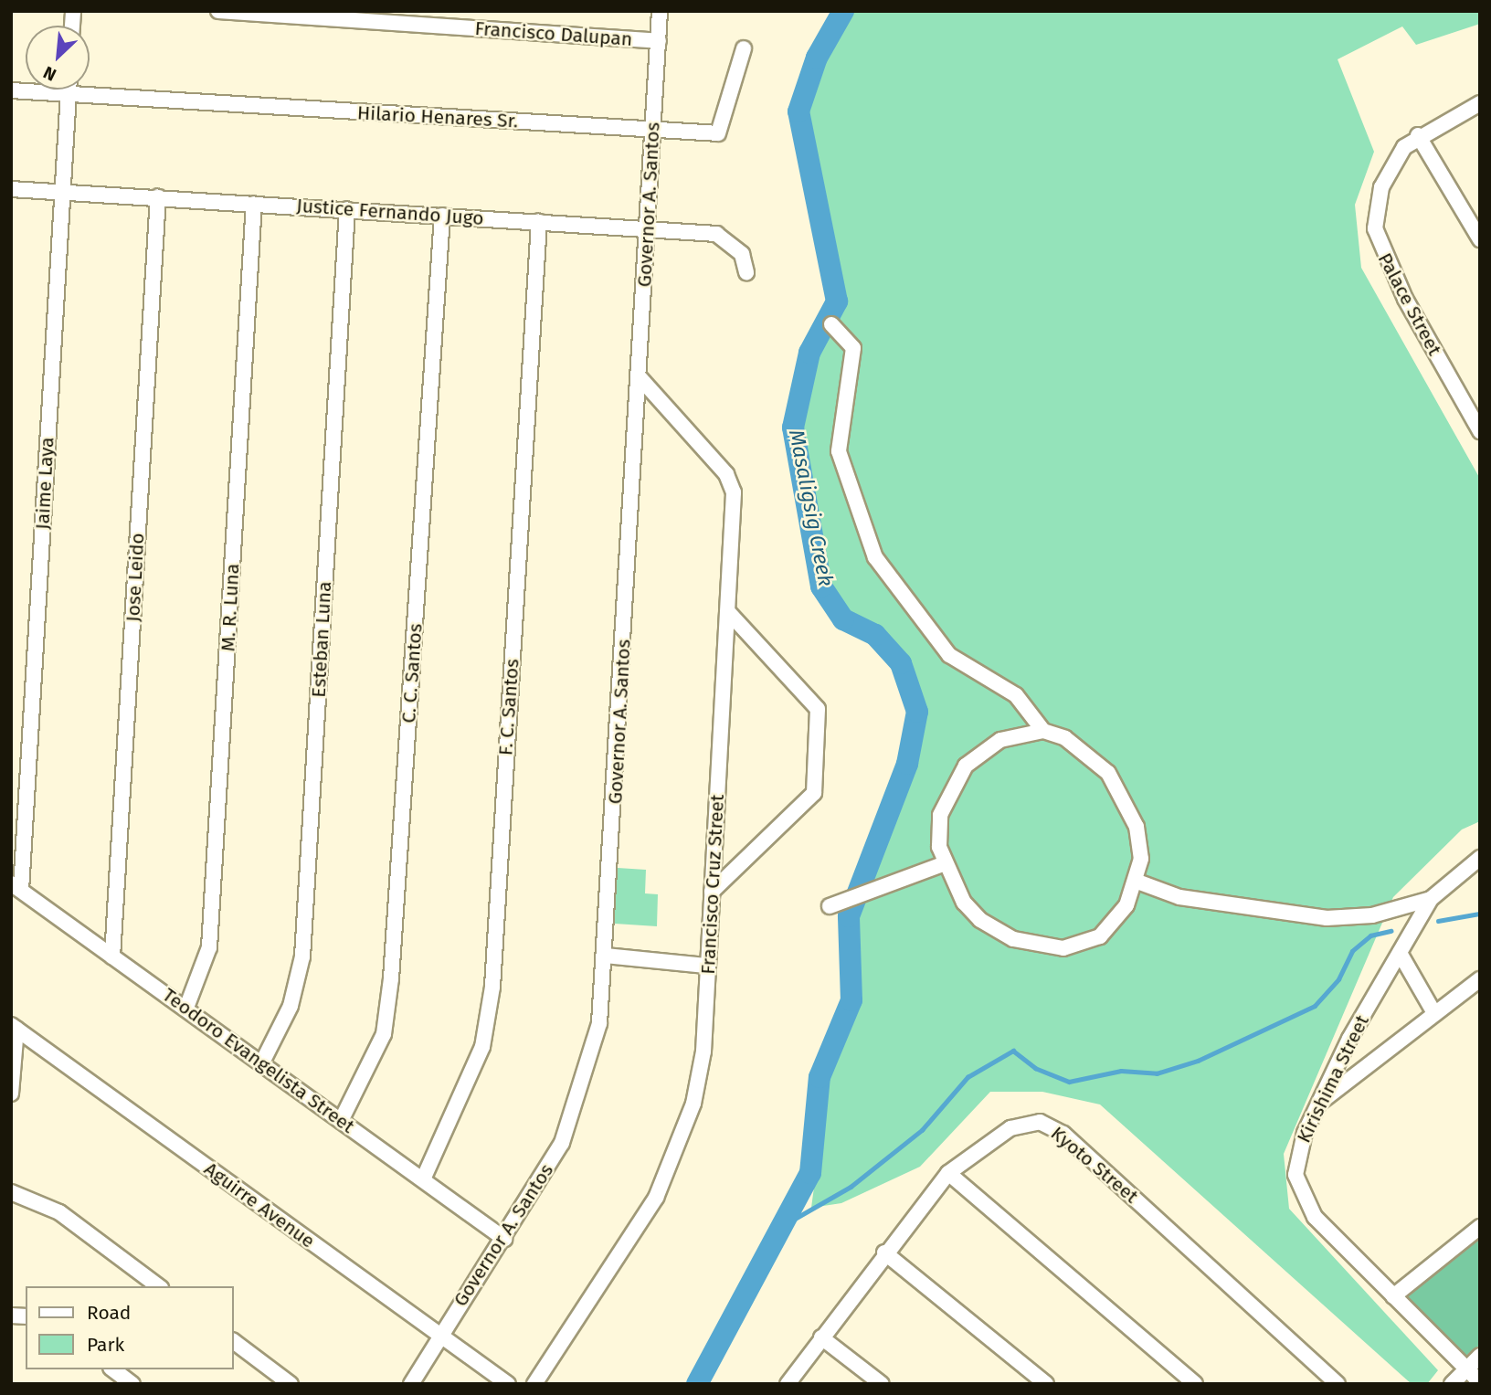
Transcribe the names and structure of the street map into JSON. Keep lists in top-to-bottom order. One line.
{"streets":{"street":["Francisco Dalupan","Hilario Henares Sr.","Governor A. Santos","Justice Fernando Jugo","Palace Street","Jaime Laya","Jose Leido","M. R. Luna","Esteban Luna","C. C. Santos","F. C. Santos","Francisco Cruz Street","Teodoro Evangelista Street","Kirishima Street","Kyoto Street","Aguirre Avenue"]},"crossings":[["Francisco Dalupan","Governor A. Santos"],["Hilario Henares Sr.","Governor A. Santos"],["Hilario Henares Sr.","Jaime Laya"],["Governor A. Santos","Justice Fernando Jugo"],["Governor A. Santos","Francisco Cruz Street"],["Governor A. Santos","Teodoro Evangelista Street"],["Governor A. Santos","Aguirre Avenue"],["Justice Fernando Jugo","Jaime Laya"],["Justice Fernando Jugo","Jose Leido"],["Justice Fernando Jugo","M. R. Luna"],["Justice Fernando Jugo","Esteban Luna"],["Justice Fernando Jugo","C. C. Santos"],["Justice Fernando Jugo","F. C. Santos"],["Jaime Laya","Teodoro Evangelista Street"],["Jose Leido","Teodoro Evangelista Street"],["M. R. Luna","Teodoro Evangelista Street"],["Esteban Luna","Teodoro Evangelista Street"],["C. C. Santos","Teodoro Evangelista Street"],["F. C. Santos","Teodoro Evangelista Street"]],"water":["Masaligsig Creek"],"legend":["Road","Park"],"north":"bottom left"}
